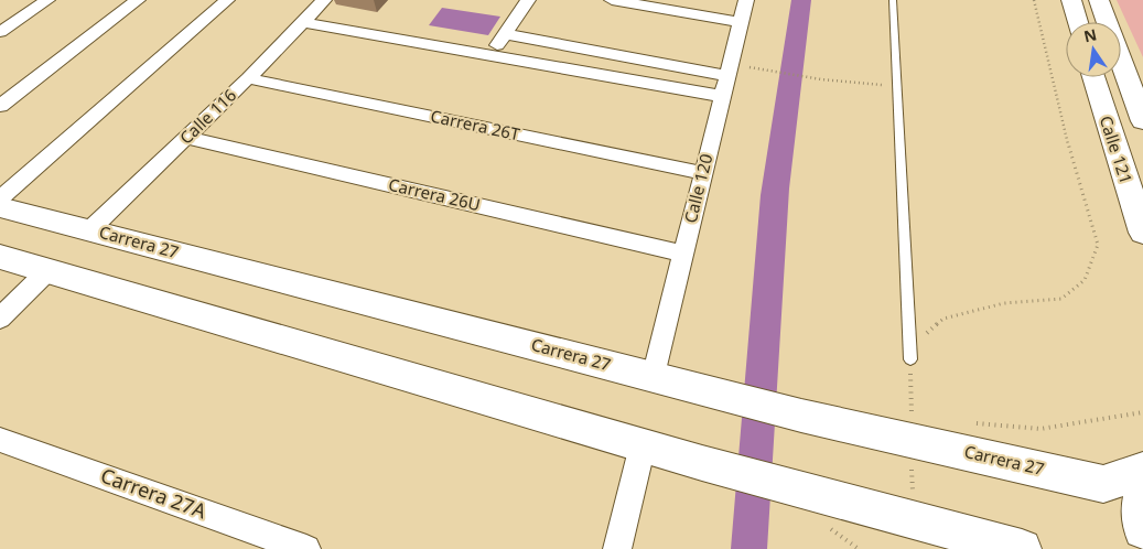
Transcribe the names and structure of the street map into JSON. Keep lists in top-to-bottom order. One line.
{"streets":{"main road":["Calle 121","Carrera 27"],"street":["Calle 116","Carrera 26T","Calle 120","Carrera 26U","Carrera 27A"]},"crossings":[["Calle 116","Carrera 26T"],["Calle 116","Carrera 26U"],["Calle 116","Carrera 27"],["Carrera 26T","Calle 120"],["Calle 120","Carrera 26U"],["Calle 120","Carrera 27"]],"north":"top"}
